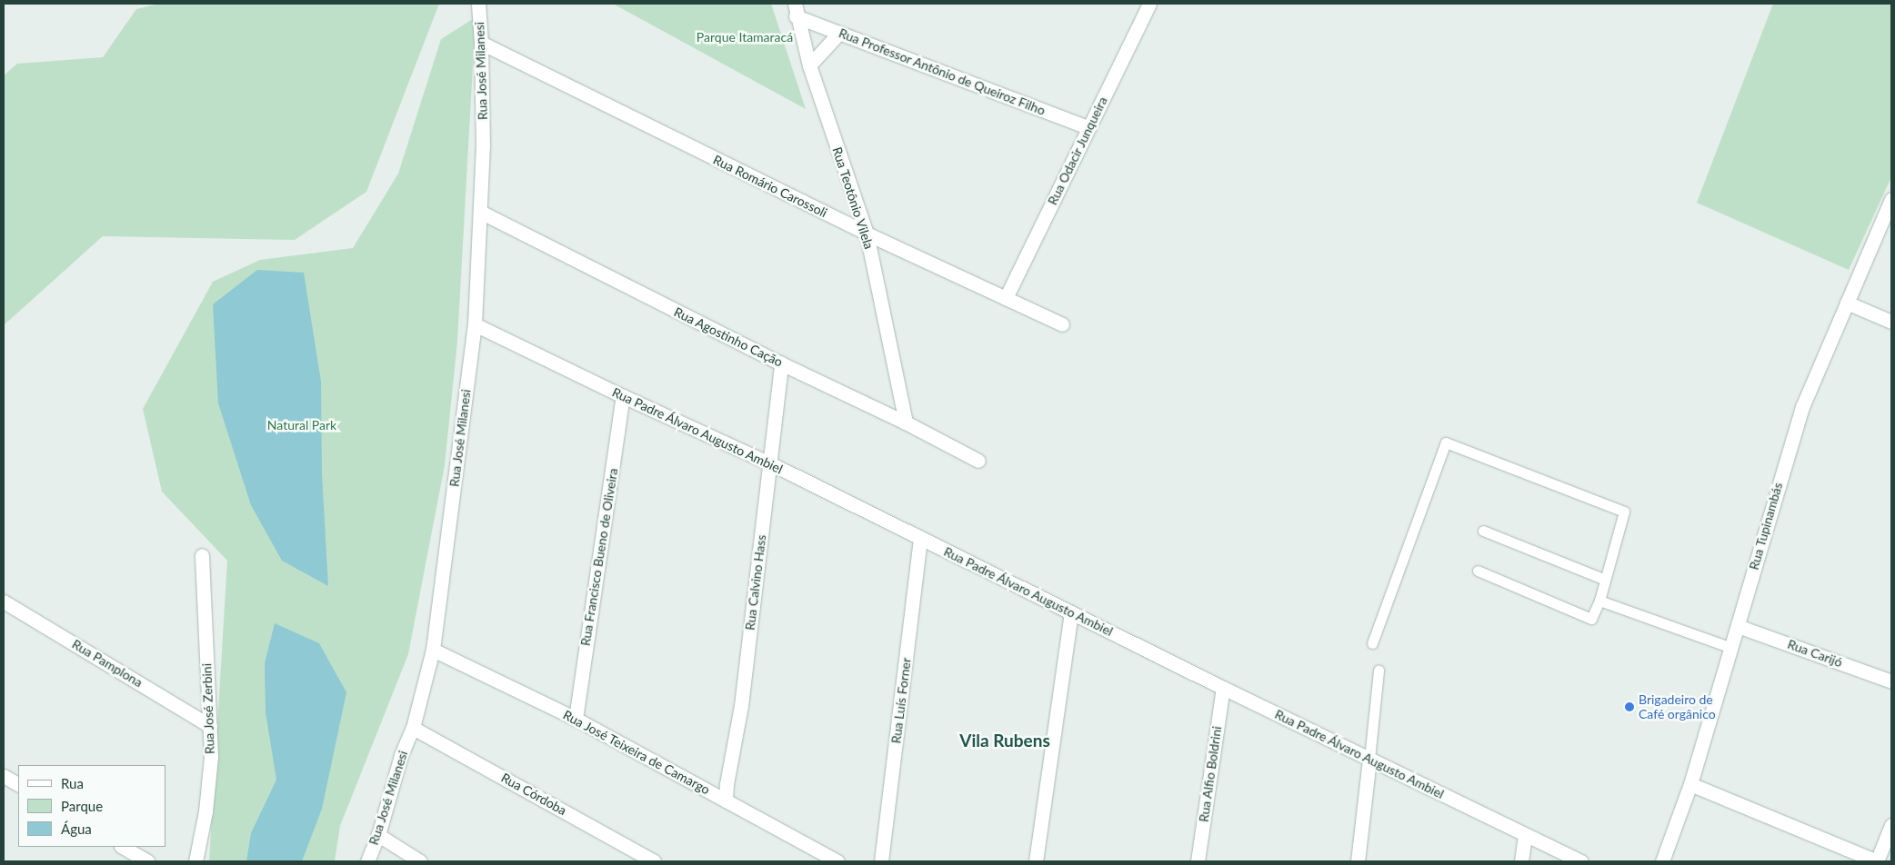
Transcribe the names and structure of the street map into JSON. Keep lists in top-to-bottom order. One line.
{"streets":{"street":["Rua José Milanesi","Rua Professor Antônio de Queiroz Filho","Rua Odacir Junqueira","Rua Romário Carossoli","Rua Teotônio Vilela","Rua Agostinho Cação","Rua Padre Álvaro Augusto Ambiel","Rua Tupinambás","Rua Francisco Bueno de Oliveira","Rua Calvino Hass","Rua Carijó","Rua Pamplona","Rua Luís Forner","Rua José Zerbini","Rua José Teixeira de Camargo","Rua Alfio Boldrini","Rua Córdoba"]},"crossings":[["Rua José Milanesi","Rua Romário Carossoli"],["Rua José Milanesi","Rua Agostinho Cação"],["Rua José Milanesi","Rua Padre Álvaro Augusto Ambiel"],["Rua José Milanesi","Rua José Teixeira de Camargo"],["Rua José Milanesi","Rua Córdoba"],["Rua Professor Antônio de Queiroz Filho","Rua Odacir Junqueira"],["Rua Professor Antônio de Queiroz Filho","Rua Teotônio Vilela"],["Rua Odacir Junqueira","Rua Romário Carossoli"],["Rua Romário Carossoli","Rua Teotônio Vilela"],["Rua Teotônio Vilela","Rua Agostinho Cação"],["Rua Agostinho Cação","Rua Calvino Hass"],["Rua Padre Álvaro Augusto Ambiel","Rua Francisco Bueno de Oliveira"],["Rua Padre Álvaro Augusto Ambiel","Rua Calvino Hass"],["Rua Padre Álvaro Augusto Ambiel","Rua Luís Forner"],["Rua Padre Álvaro Augusto Ambiel","Rua Alfio Boldrini"],["Rua Tupinambás","Rua Carijó"],["Rua Francisco Bueno de Oliveira","Rua José Teixeira de Camargo"],["Rua Calvino Hass","Rua José Teixeira de Camargo"],["Rua Pamplona","Rua José Zerbini"]],"districts":["Vila Rubens"],"parks":["Parque Itamaracá","Natural Park"],"places":["Brigadeiro de Café orgânico"],"legend":["Rua","Parque","Água"]}
